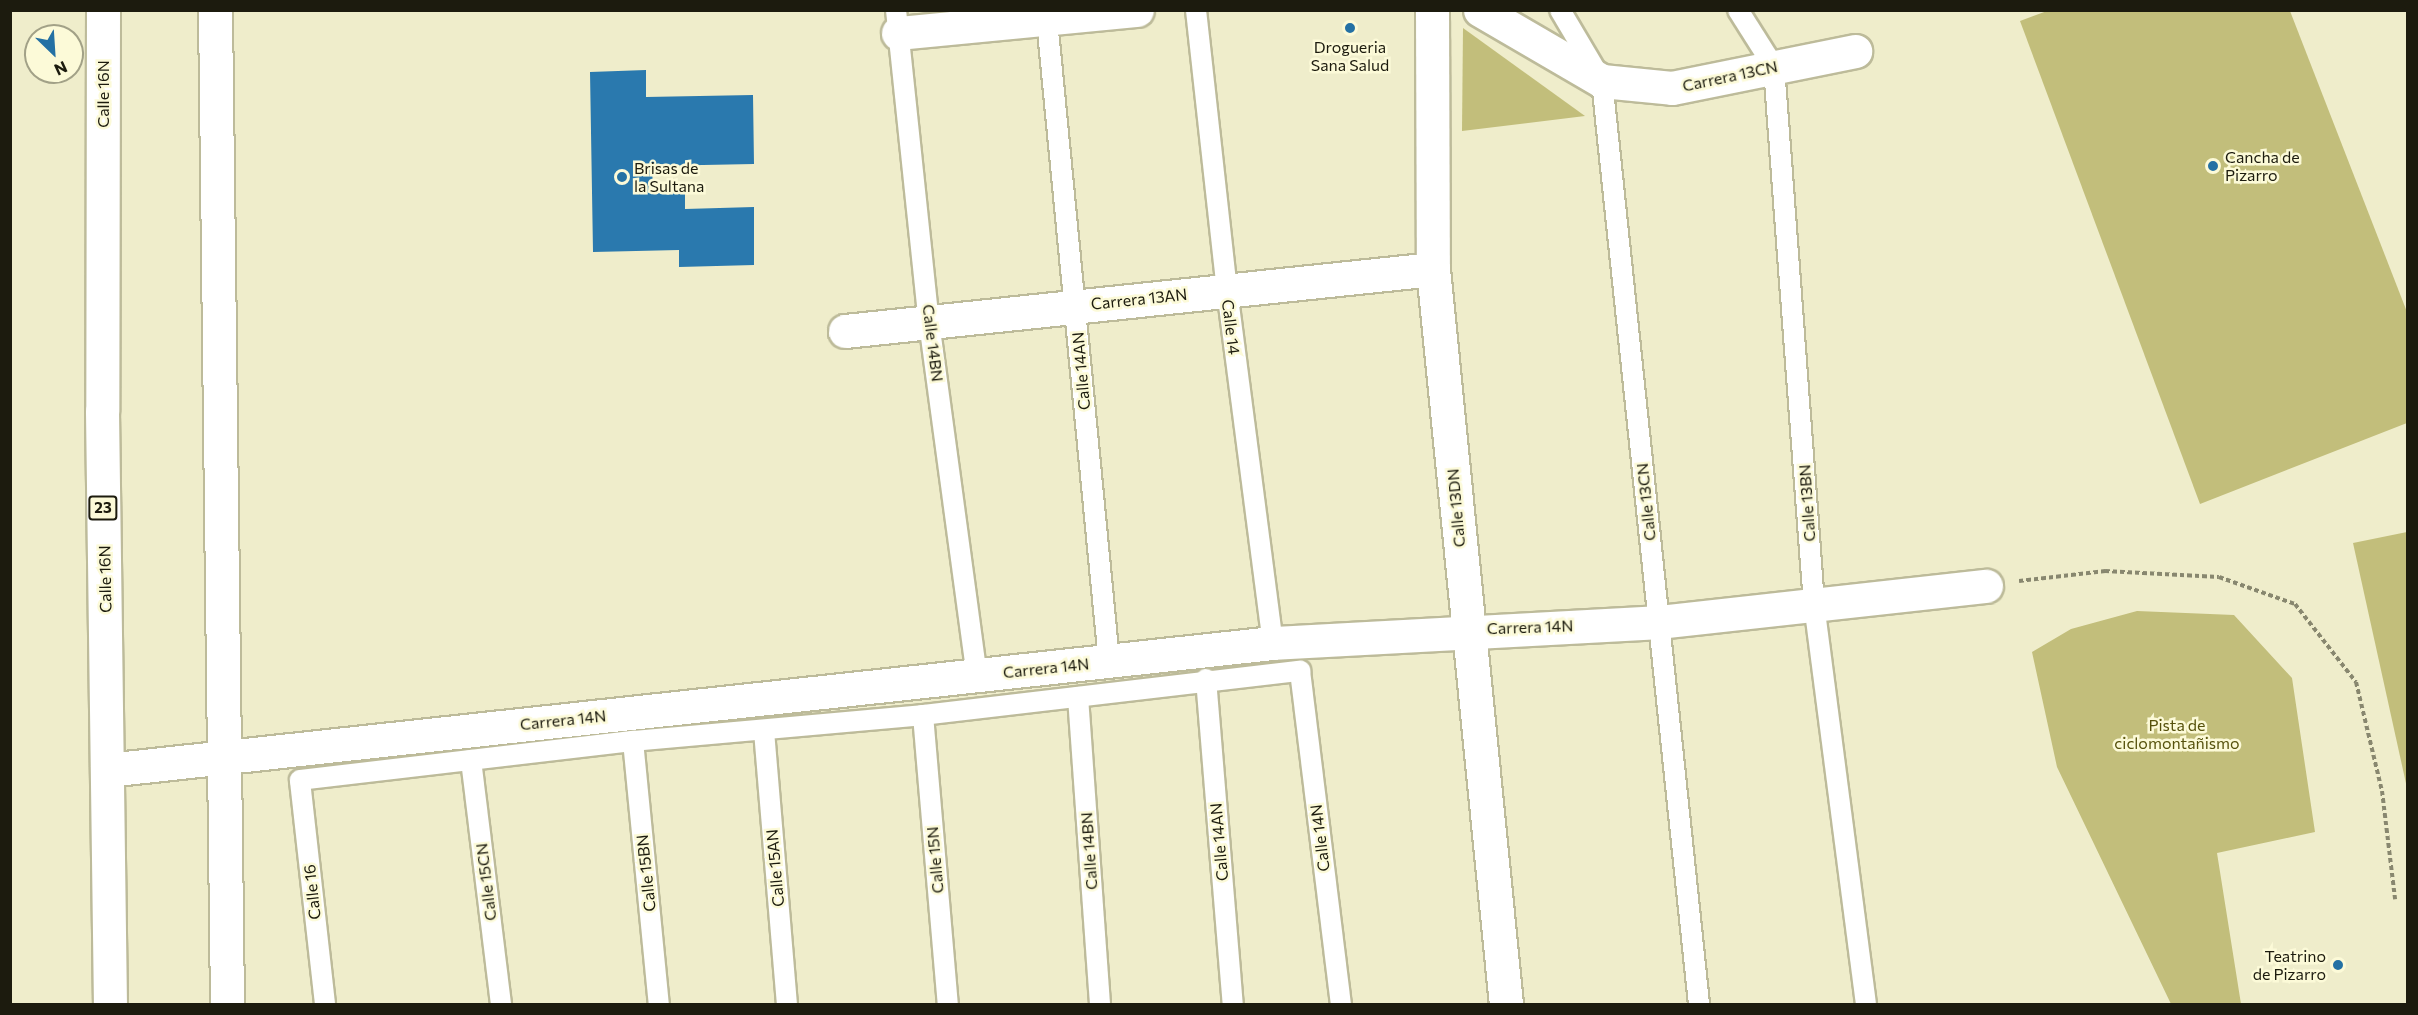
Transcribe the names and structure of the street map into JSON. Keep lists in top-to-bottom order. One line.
{"streets":{"street":["Carrera 13CN","Calle 16N","Carrera 13AN","23","Calle 13DN","Carrera 14N"],"lane":["Calle 14","Calle 14BN","Calle 14AN","Calle 13CN","Calle 13BN","Calle 14N","Calle 15N","Calle 15AN","Calle 15BN","Calle 15CN","Calle 16"]},"crossings":[["Carrera 13CN","Calle 13CN"],["Carrera 13CN","Calle 13BN"],["Calle 16N","Carrera 14N"],["Carrera 13AN","Calle 14"],["Carrera 13AN","Calle 14BN"],["Carrera 13AN","Calle 14AN"],["Carrera 13AN","Calle 13DN"],["Calle 14","Carrera 14N"],["Calle 14BN","Carrera 14N"],["Calle 14AN","Carrera 14N"],["Calle 14AN","Calle 14N"],["Calle 13CN","Carrera 14N"],["Calle 13BN","Carrera 14N"],["Calle 13DN","Carrera 14N"],["Calle 15CN","Calle 16"]],"parks":["Pista de ciclomontañismo"],"places":["Drogueria Sana Salud","Cancha de Pizarro","Brisas de la Sultana","Teatrino de Pizarro"],"north":"bottom right"}
